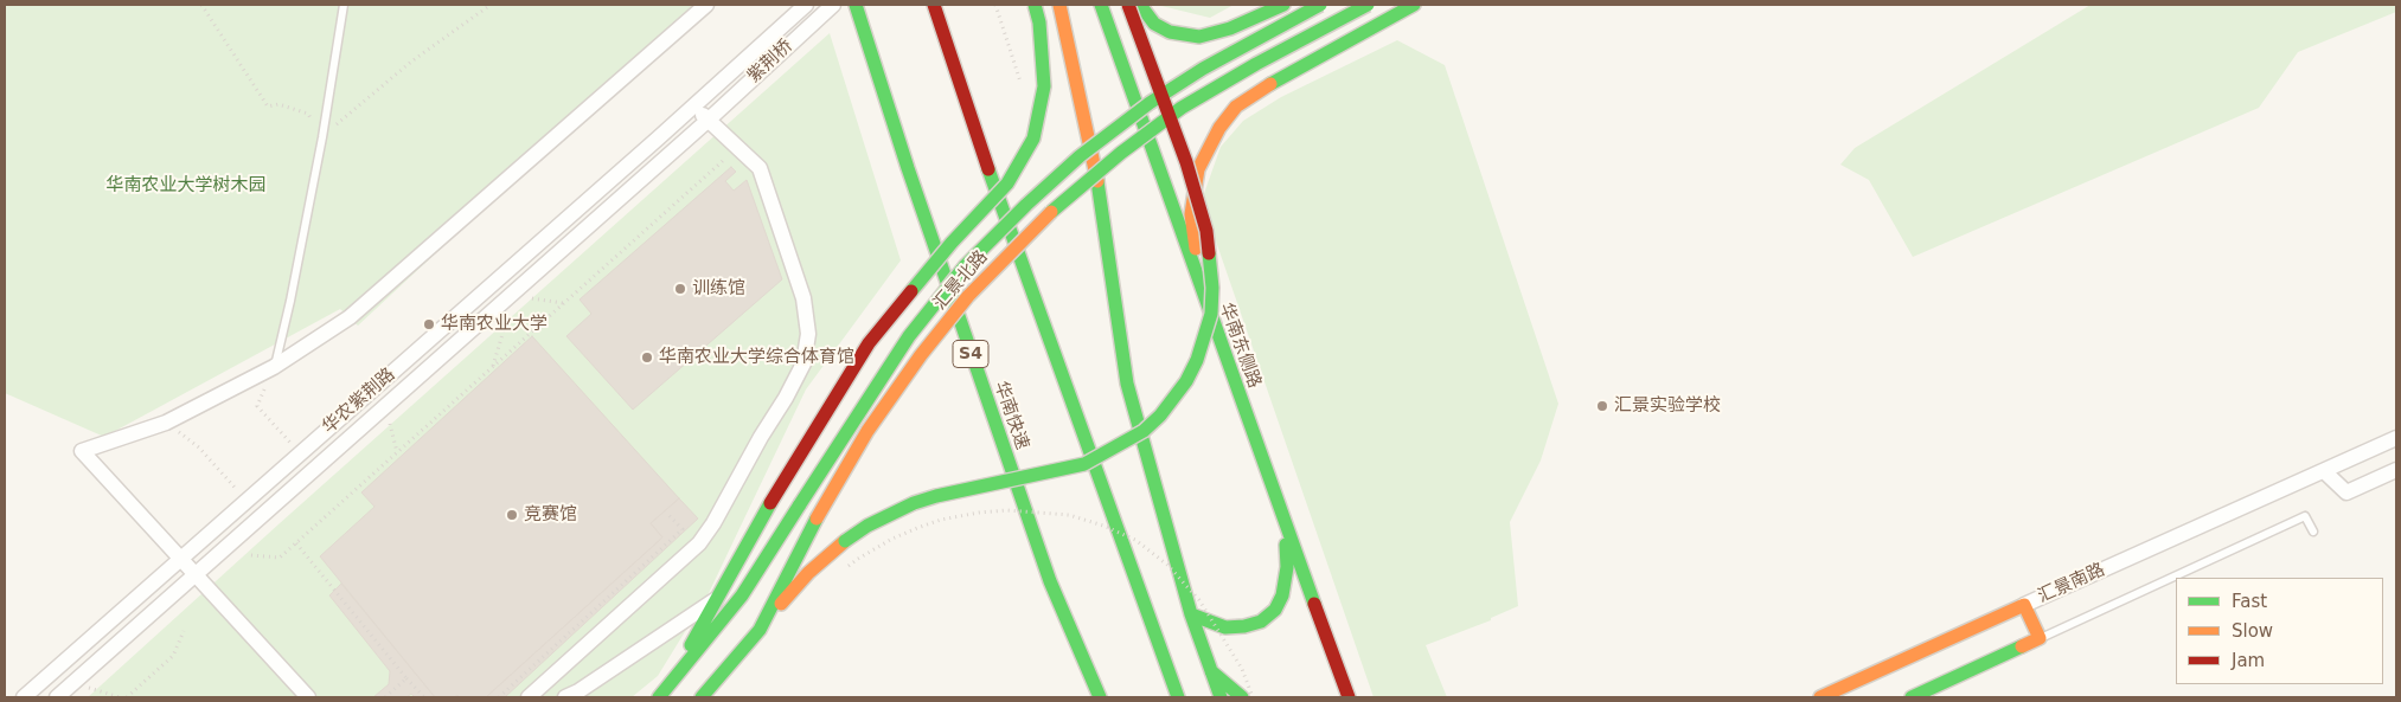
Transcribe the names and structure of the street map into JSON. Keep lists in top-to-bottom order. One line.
{"streets":{"main road":["汇景北路","华南东侧路","S4","华南快速","汇景南路"],"street":["紫荆桥","华农紫荆路"]},"crossings":[["紫荆桥","华农紫荆路"]],"parks":["华南农业大学树木园"],"places":["训练馆","华南农业大学","华南农业大学综合体育馆","汇景实验学校","竞赛馆"],"legend":["Fast","Slow","Jam"]}
